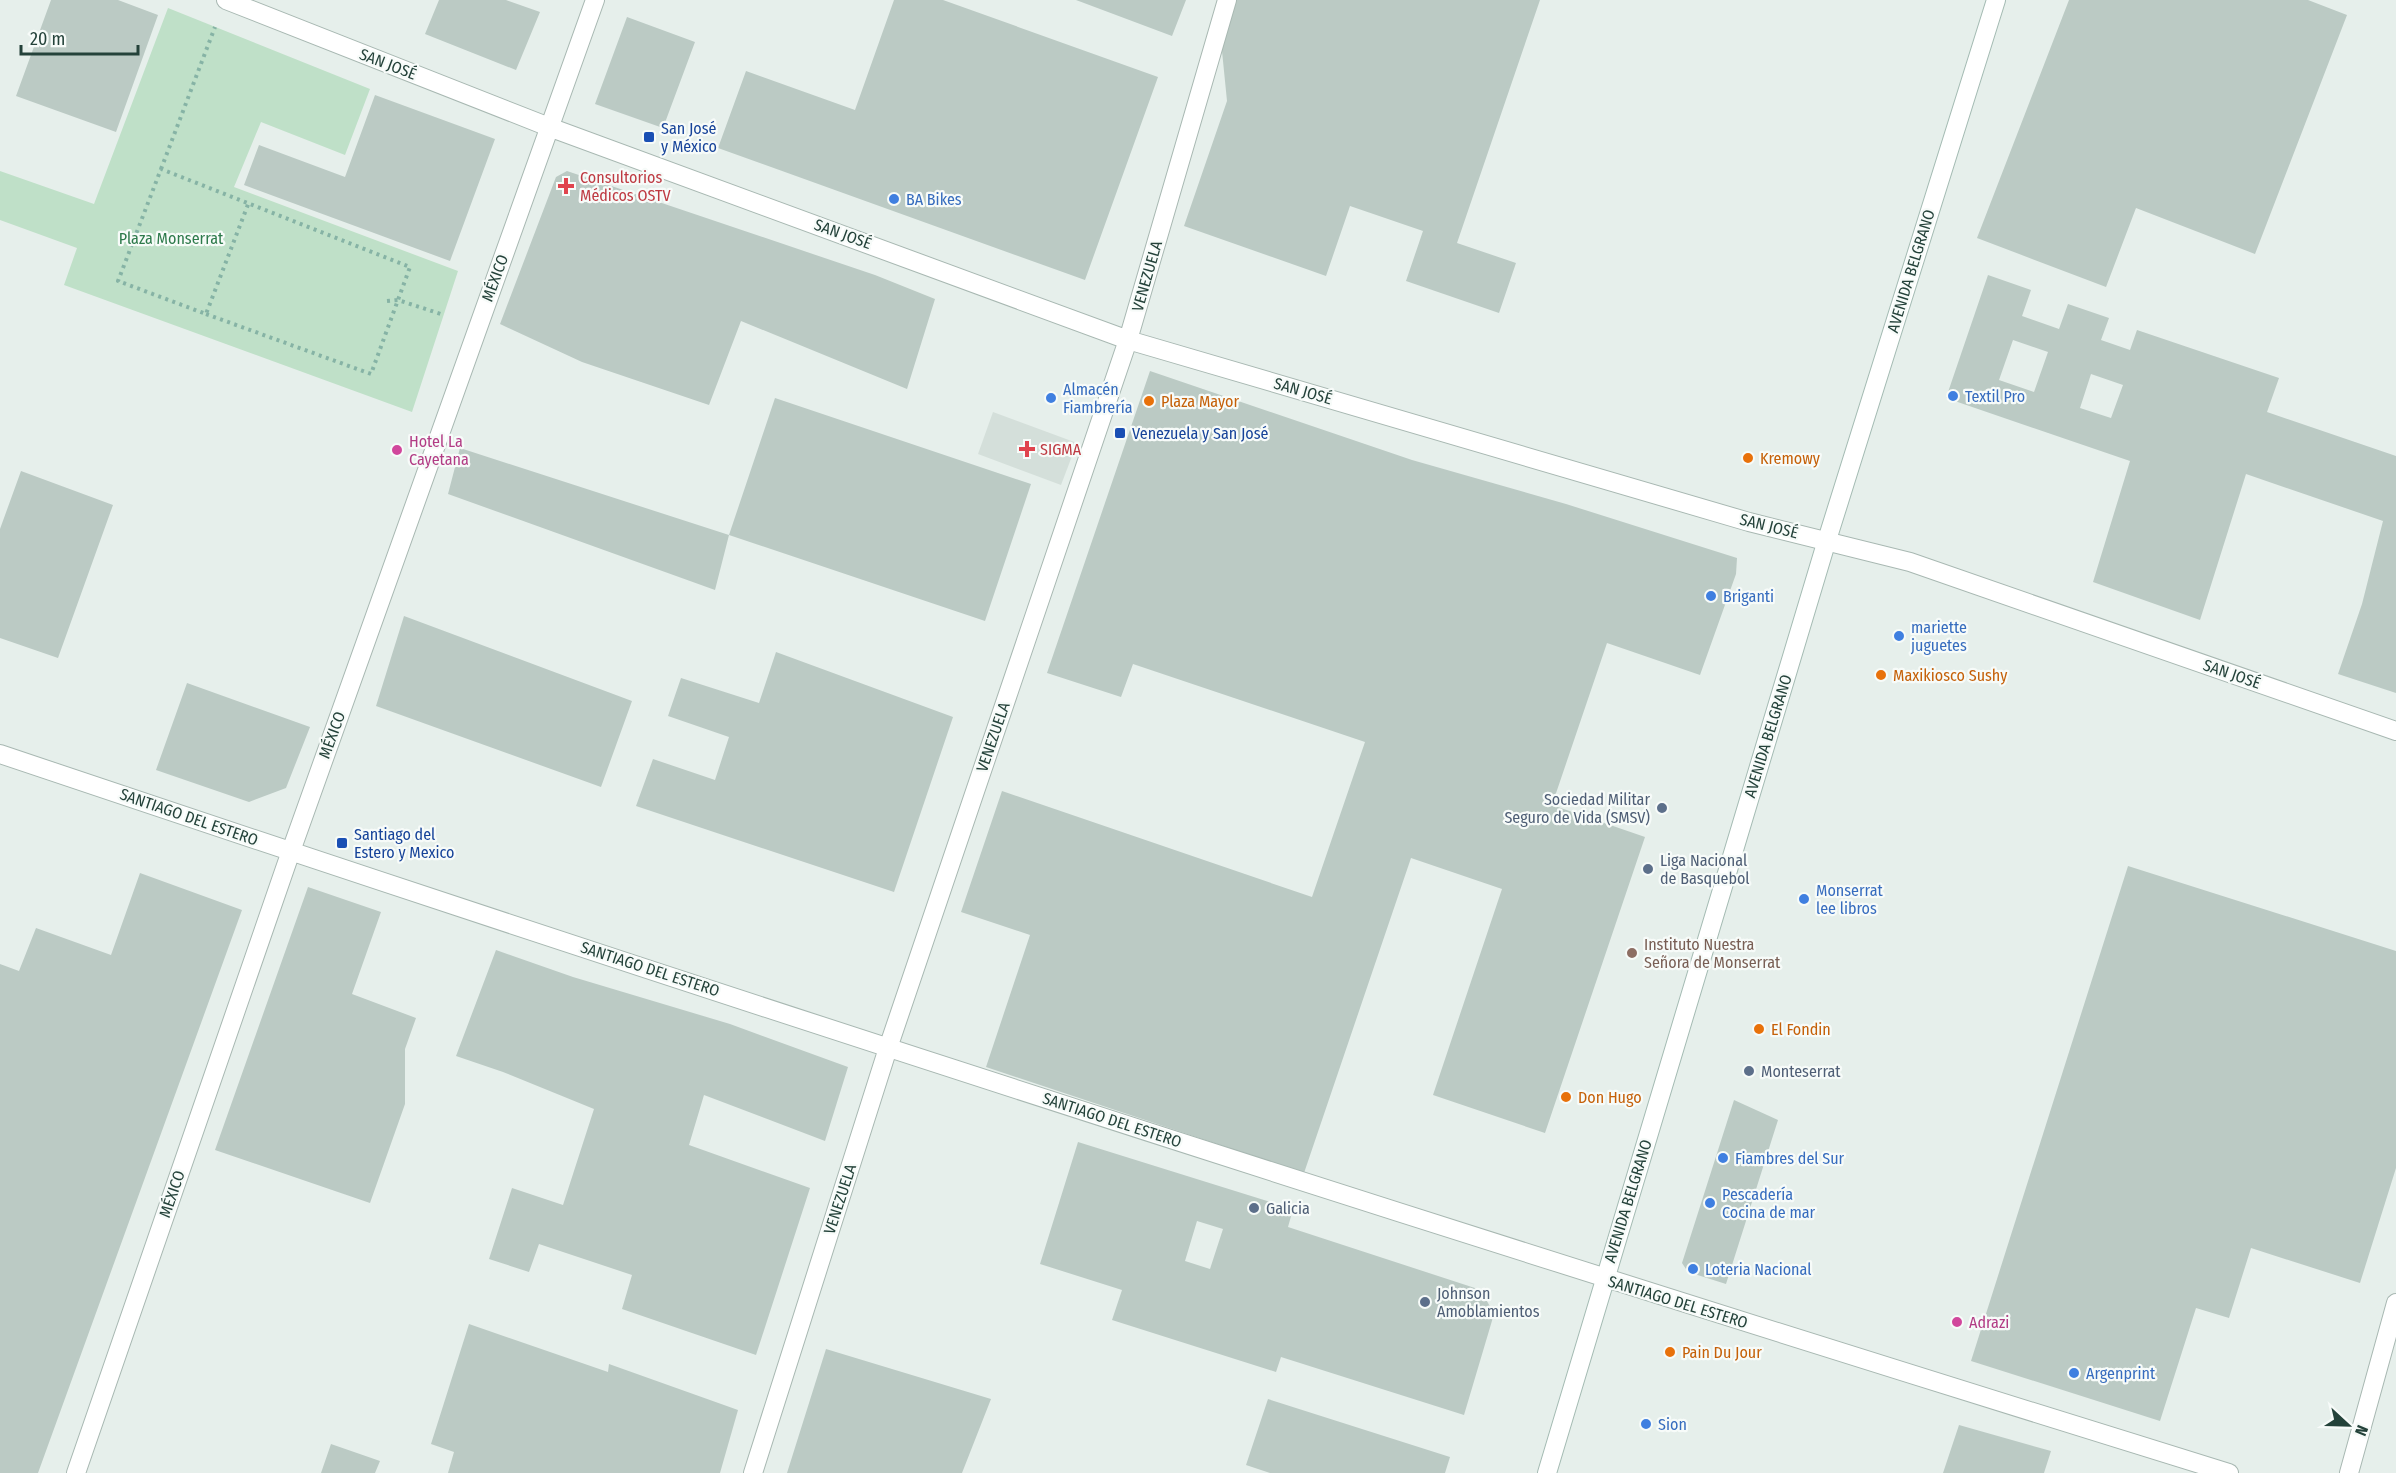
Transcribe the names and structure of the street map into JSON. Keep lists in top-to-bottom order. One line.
{"streets":{"street":["SAN JOSÉ","AVENIDA BELGRANO","VENEZUELA","MÉXICO","SANTIAGO DEL ESTERO"]},"crossings":[["SAN JOSÉ","AVENIDA BELGRANO"],["SAN JOSÉ","VENEZUELA"],["SAN JOSÉ","MÉXICO"],["AVENIDA BELGRANO","SANTIAGO DEL ESTERO"],["VENEZUELA","SANTIAGO DEL ESTERO"],["MÉXICO","SANTIAGO DEL ESTERO"]],"parks":["Plaza Monserrat"],"places":{"transit":["San José y México","Venezuela y San José","Santiago del Estero y Mexico"],"health":["Consultorios Médicos OSTV","SIGMA"],"other":["BA Bikes","Textil Pro","Almacén Fiambrería","Plaza Mayor","Hotel La Cayetana","Kremowy","Briganti","mariette juguetes","Maxikiosco Sushy","Sociedad Militar Seguro de Vida (SMSV)","Liga Nacional de Basquebol","Monserrat lee libros","Instituto Nuestra Señora de Monserrat","El Fondin","Monteserrat","Don Hugo","Fiambres del Sur","Pescadería Cocina de mar","Galicia","Loteria Nacional","Johnson Amoblamientos","Adrazi","Pain Du Jour","Argenprint","Sion"]},"scale_bar":"20 m","north":"right"}
